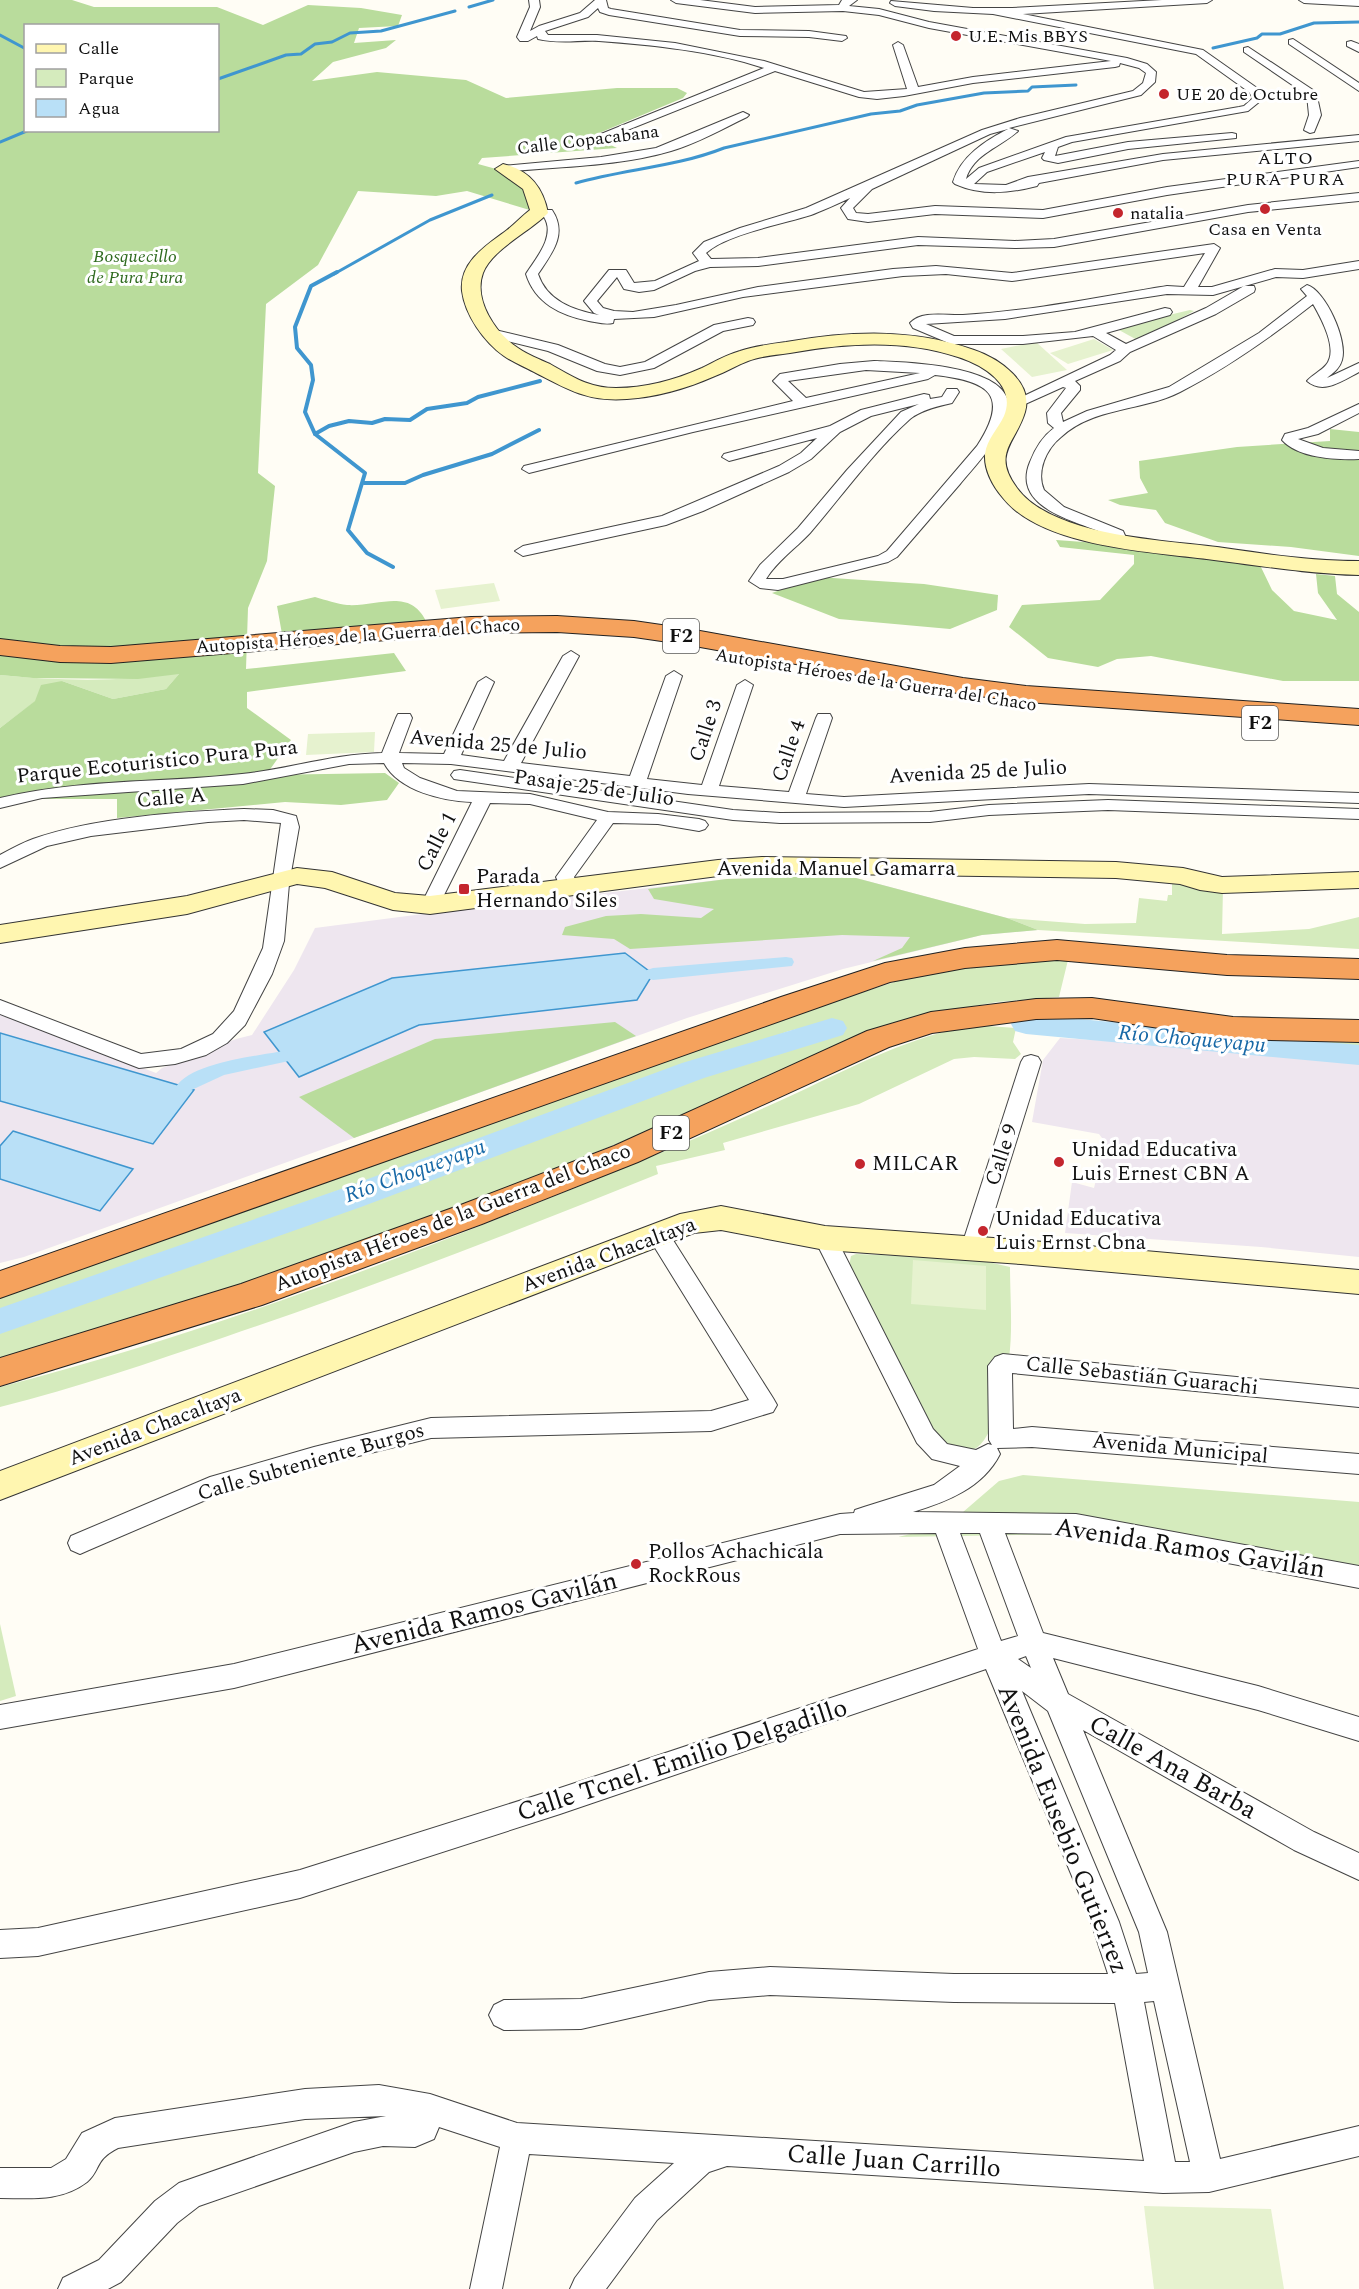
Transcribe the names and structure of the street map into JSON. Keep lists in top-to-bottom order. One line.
{"streets":{"highway":["Autopista Héroes de la Guerra del Chaco","F2"],"street":["Calle Copacabana","Calle 3","Avenida 25 de Julio","Calle 4","Parque Ecoturistico Pura Pura","Pasaje 25 de Julio","Calle A","Calle 1","Avenida Manuel Gamarra","Calle 9","Avenida Chacaltaya","Calle Sebastián Guarachi","Avenida Municipal","Calle Subteniente Burgos","Avenida Ramos Gavilán","Calle Tcnel. Emilio Delgadillo","Calle Ana Barba","Avenida Eusebio Gutierrez","Calle Juan Carrillo"]},"crossings":[["Calle 3","Avenida 25 de Julio"],["Avenida 25 de Julio","Calle 4"],["Avenida 25 de Julio","Parque Ecoturistico Pura Pura"],["Avenida 25 de Julio","Pasaje 25 de Julio"],["Parque Ecoturistico Pura Pura","Pasaje 25 de Julio"],["Pasaje 25 de Julio","Calle 1"],["Calle A","Avenida Manuel Gamarra"],["Calle 1","Avenida Manuel Gamarra"],["Calle 9","Avenida Chacaltaya"],["Avenida Chacaltaya","Calle Subteniente Burgos"],["Calle Sebastián Guarachi","Avenida Municipal"],["Avenida Ramos Gavilán","Avenida Eusebio Gutierrez"],["Calle Tcnel. Emilio Delgadillo","Calle Ana Barba"],["Calle Tcnel. Emilio Delgadillo","Avenida Eusebio Gutierrez"],["Calle Ana Barba","Avenida Eusebio Gutierrez"],["Avenida Eusebio Gutierrez","Calle Juan Carrillo"]],"districts":["ALTO PURA PURA"],"water":["Río Choqueyapu"],"parks":["Bosquecillo de Pura Pura"],"places":{"other":["U.E. Mis BBYS","UE 20 de Octubre","Casa en Venta","natalia","Unidad Educativa Luis Ernest CBN A","MILCAR","Unidad Educativa Luis Ernst Cbna","Pollos Achachicala RockRous"],"transit":["Parada Hernando Siles"]},"legend":["Calle","Parque","Agua"]}
